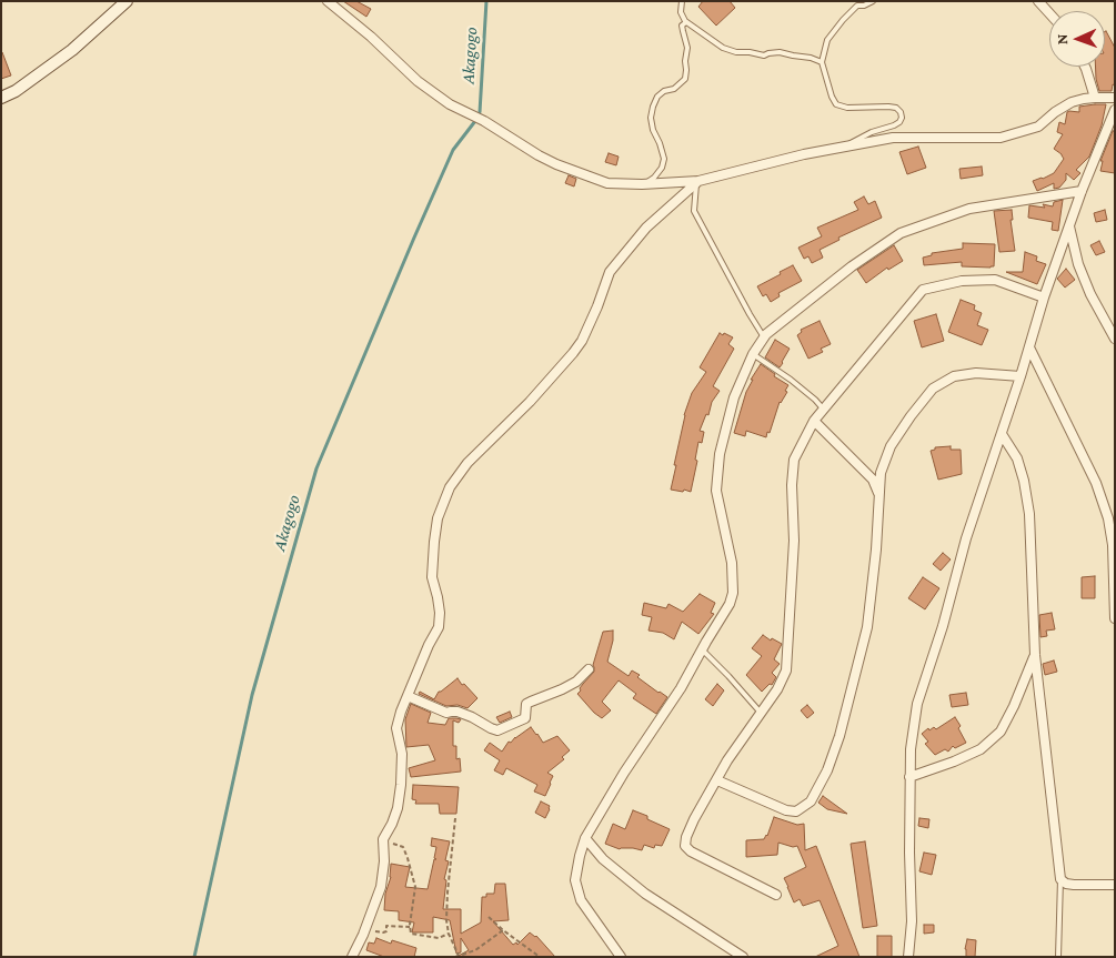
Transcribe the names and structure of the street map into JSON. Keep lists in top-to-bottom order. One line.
{"water":["Akagogo"],"north":"left"}
